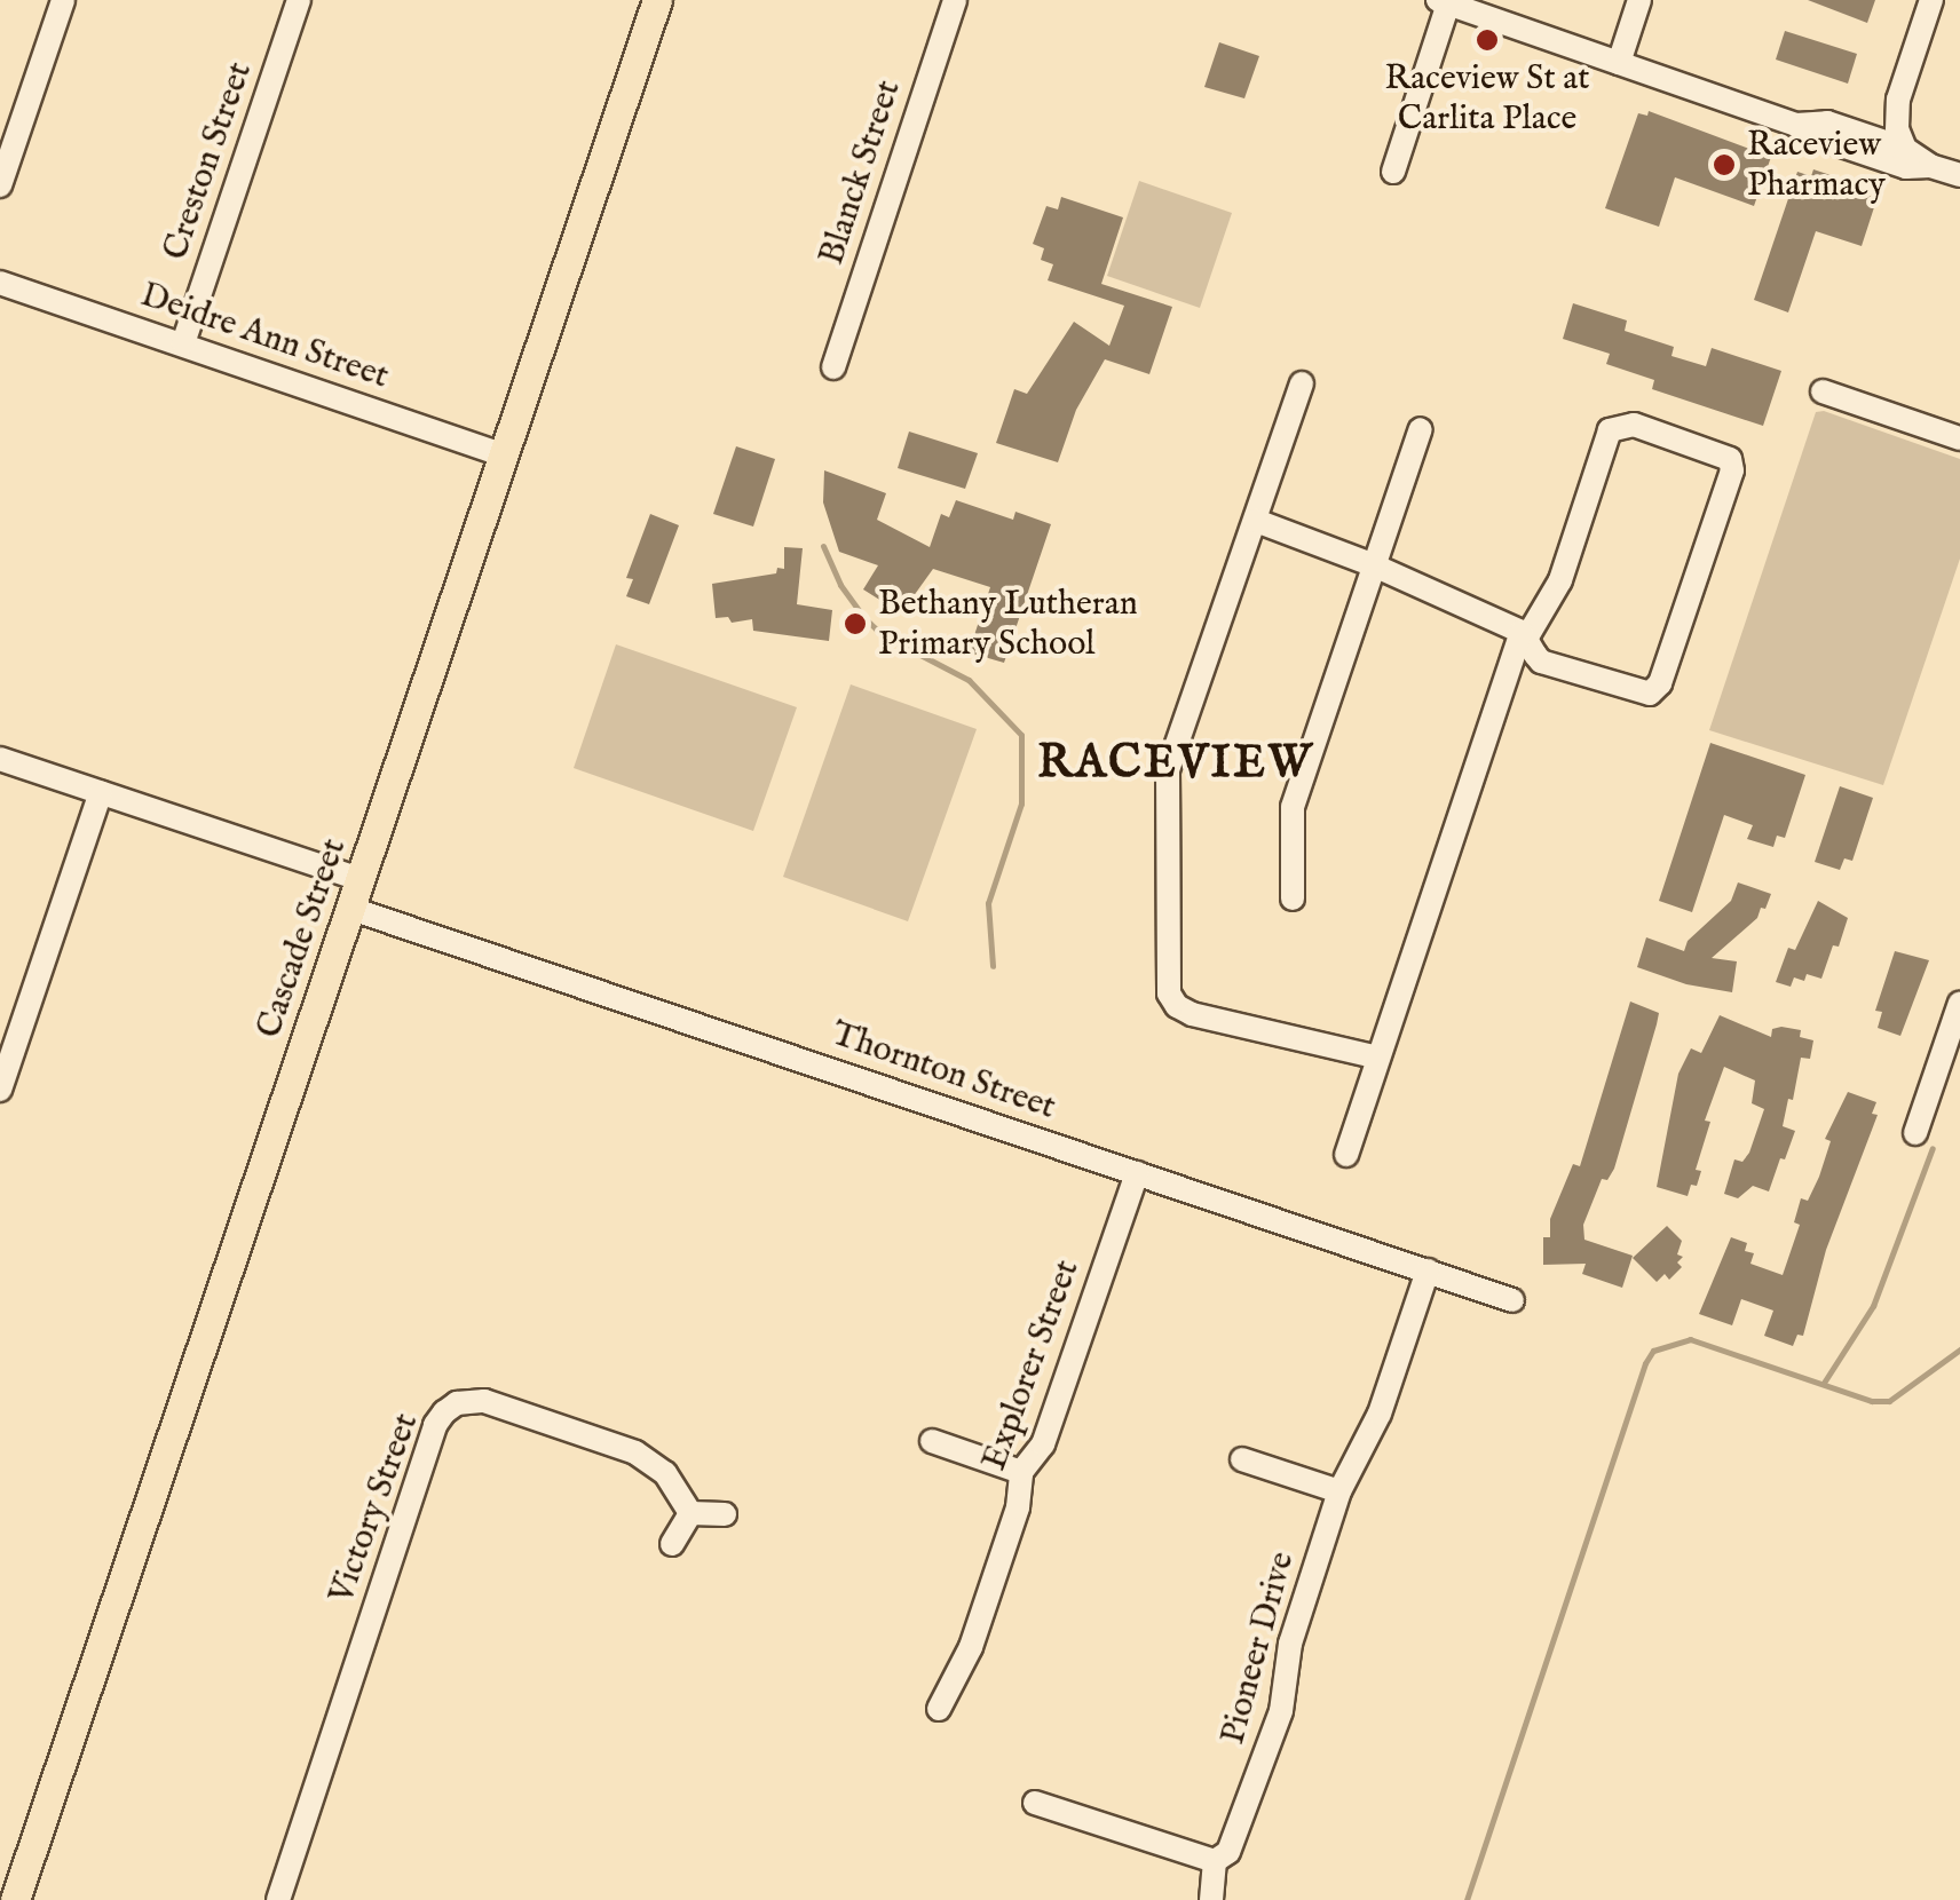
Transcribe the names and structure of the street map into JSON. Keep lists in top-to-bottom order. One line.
{"streets":{"main road":["Cascade Street"],"street":["Creston Street","Blanck Street","Deidre Ann Street","Thornton Street","Explorer Street","Victory Street","Pioneer Drive"]},"crossings":[["Creston Street","Deidre Ann Street"],["Deidre Ann Street","Cascade Street"],["Cascade Street","Thornton Street"],["Thornton Street","Explorer Street"],["Thornton Street","Pioneer Drive"]],"districts":["RACEVIEW"],"places":["Raceview St at Carlita Place","Raceview Pharmacy","Bethany Lutheran Primary School"]}
